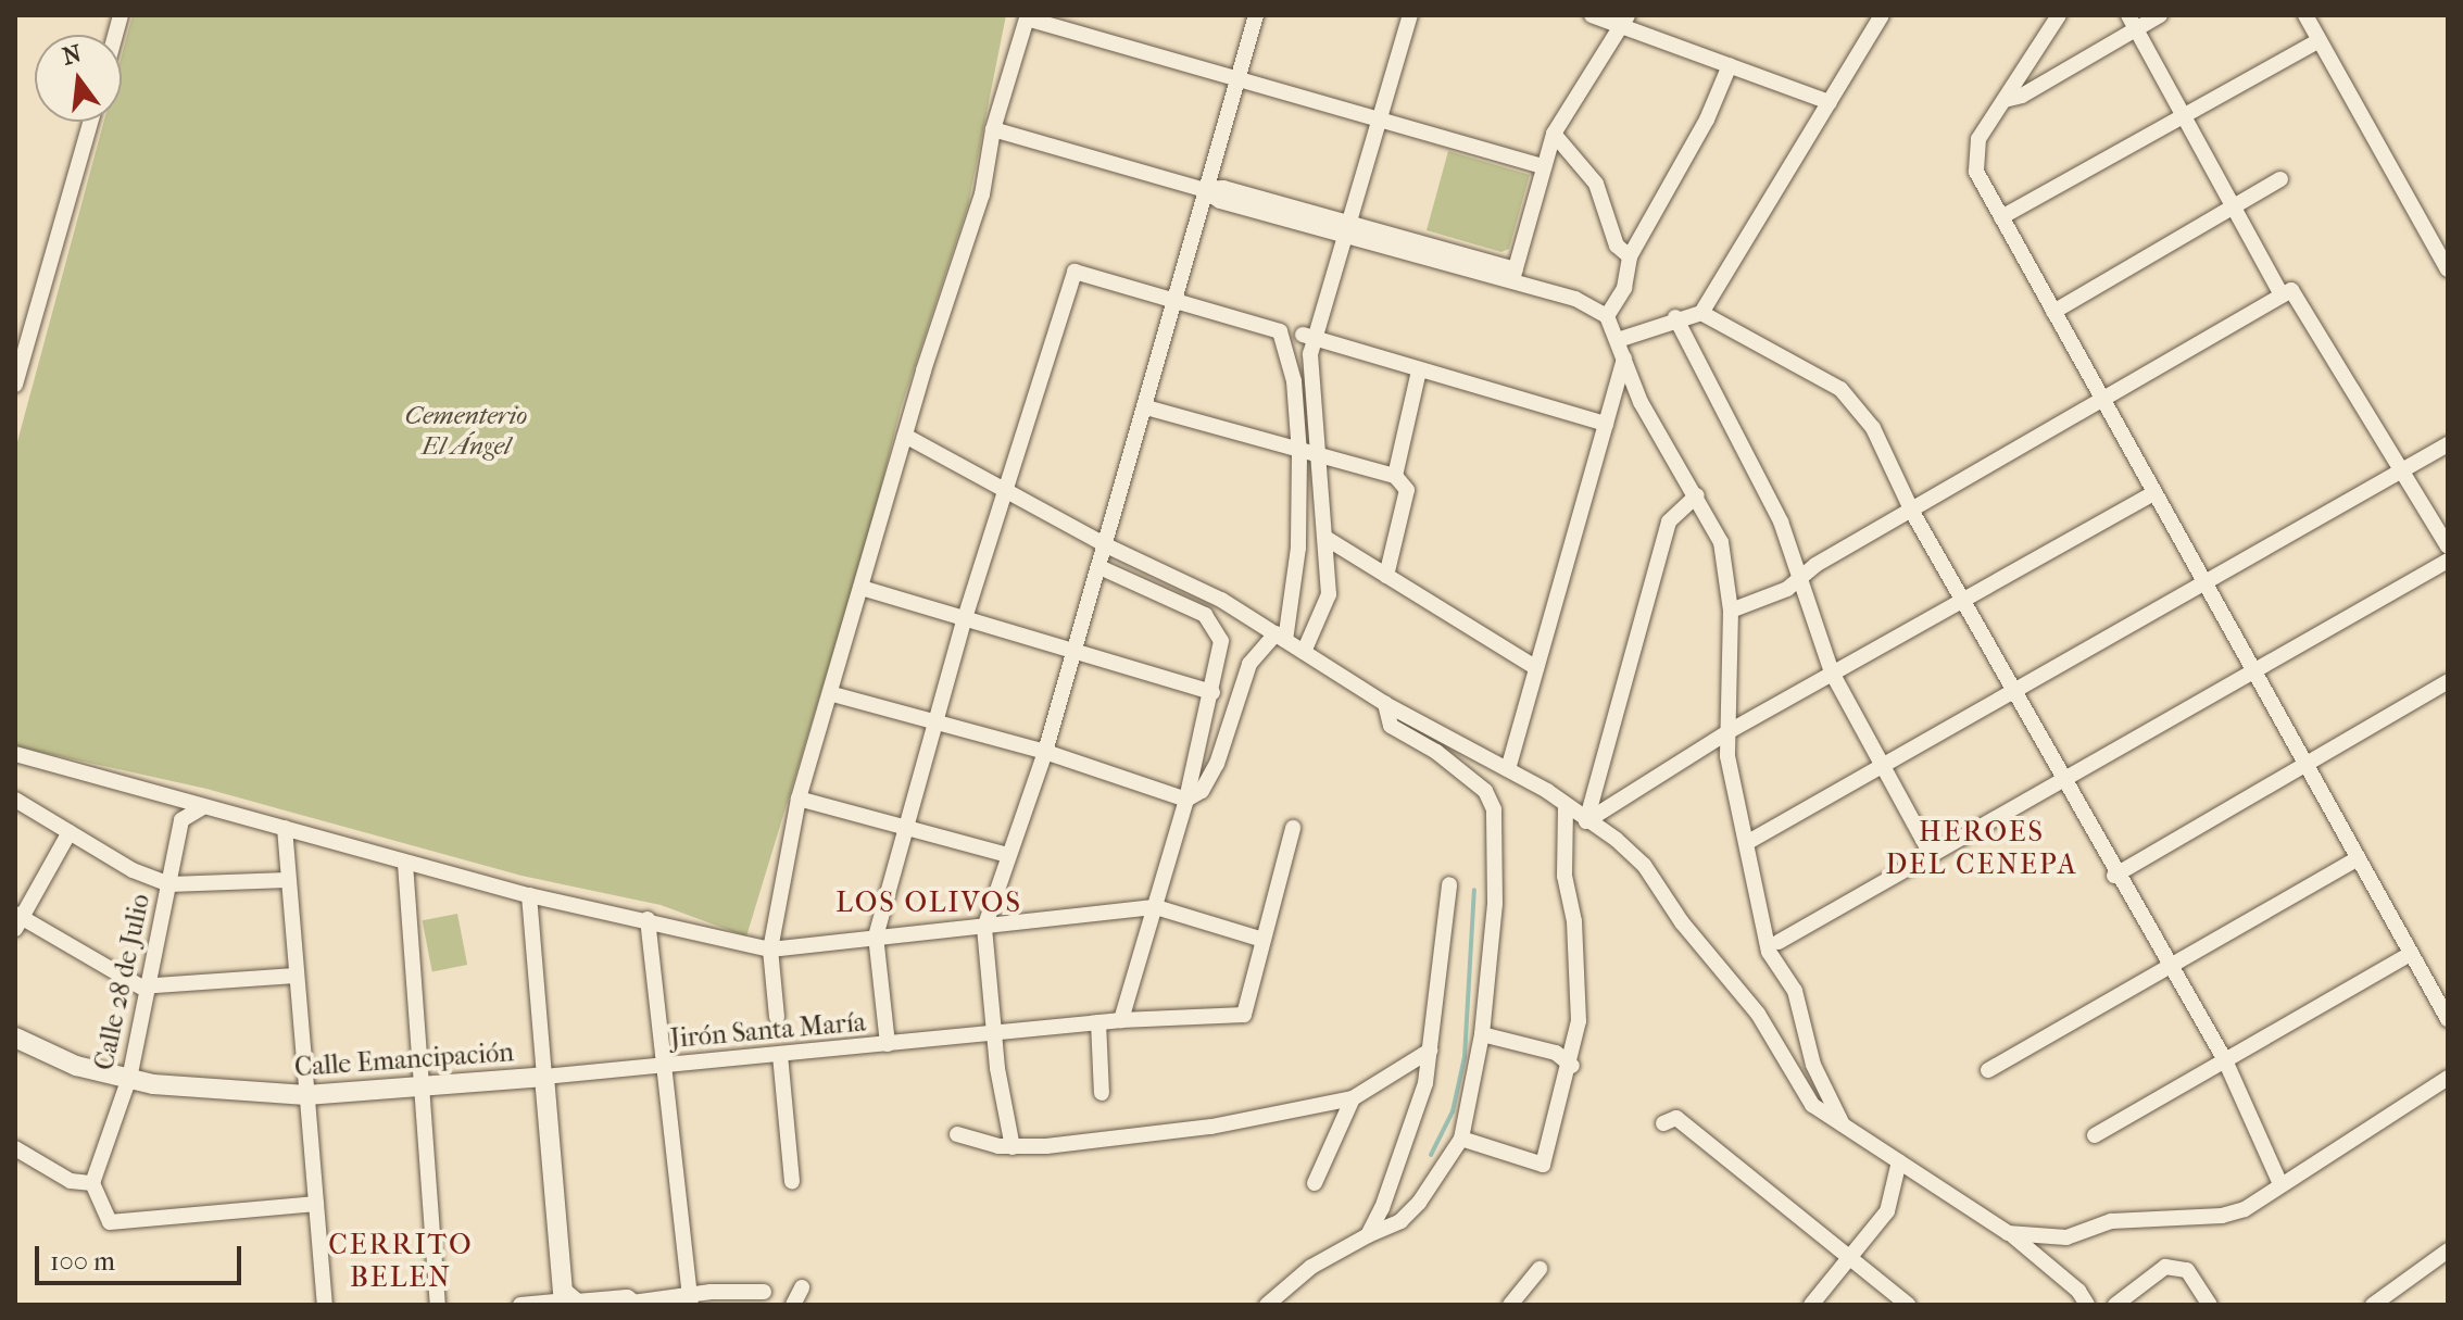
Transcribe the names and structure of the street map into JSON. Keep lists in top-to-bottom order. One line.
{"streets":{"street":["Calle 28 de Julio","Jirón Santa María","Calle Emancipación"]},"crossings":[["Calle 28 de Julio","Calle Emancipación"],["Jirón Santa María","Calle Emancipación"]],"districts":["HEROES DEL CENEPA","LOS OLIVOS","CERRITO BELEN"],"parks":["Cementerio El Ángel"],"scale_bar":"100 m","north":"top"}
